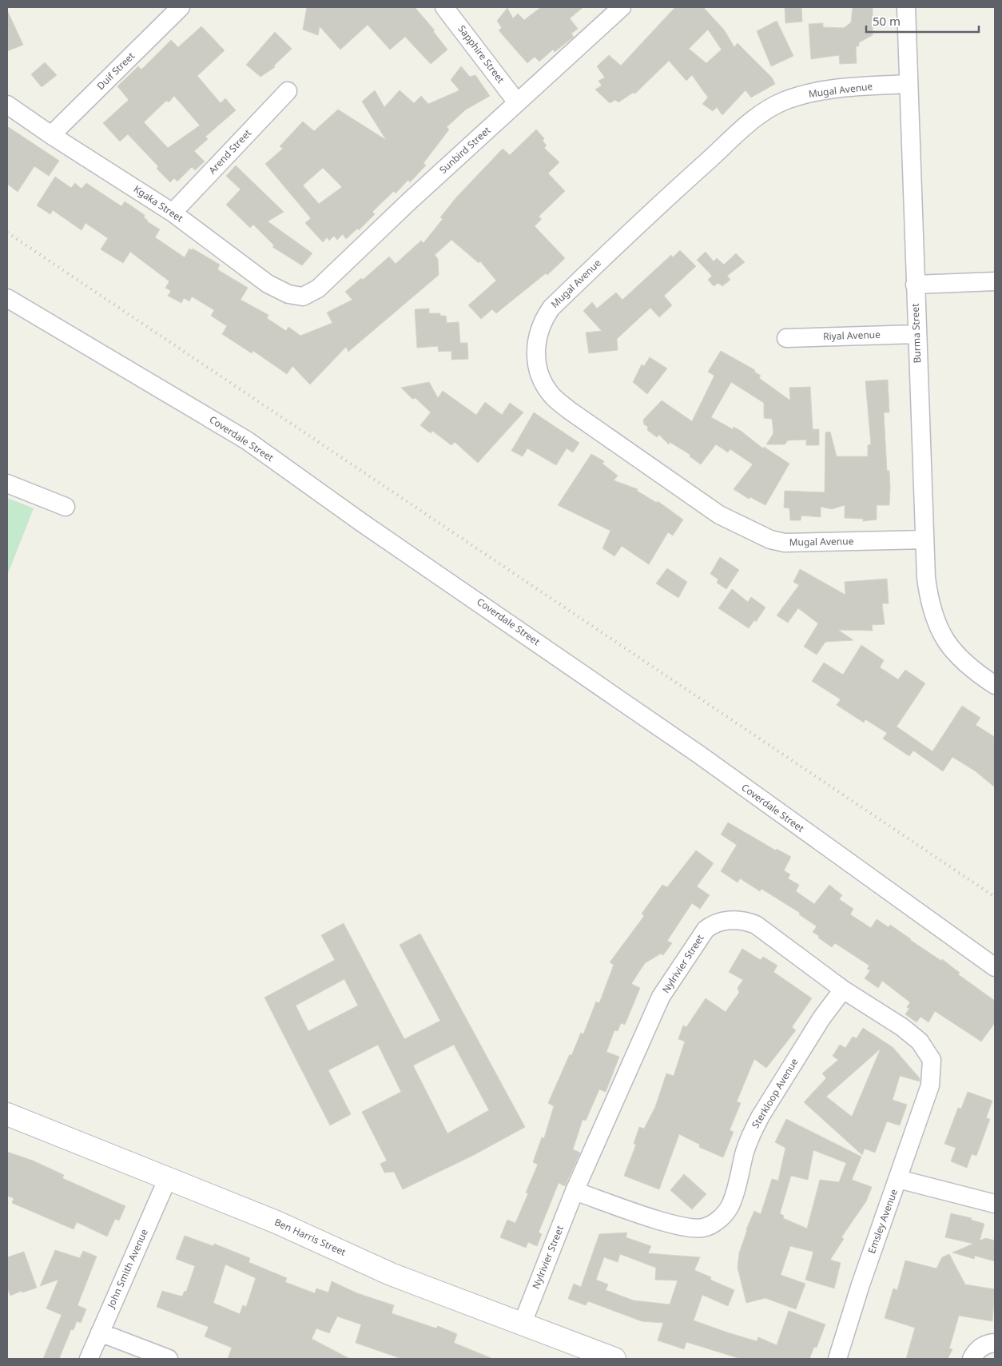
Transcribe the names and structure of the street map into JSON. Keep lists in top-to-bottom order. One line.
{"streets":{"street":["Sapphire Street","Duif Street","Mugal Avenue","Sunbird Street","Arend Street","Kgaka Street","Burma Street","Riyal Avenue","Coverdale Street","Nylrivier Street","Sterkloop Avenue","Emsley Avenue","Ben Harris Street","John Smith Avenue"]},"crossings":[["Sapphire Street","Sunbird Street"],["Duif Street","Kgaka Street"],["Mugal Avenue","Burma Street"],["Sunbird Street","Kgaka Street"],["Arend Street","Kgaka Street"],["Burma Street","Riyal Avenue"],["Nylrivier Street","Sterkloop Avenue"],["Nylrivier Street","Emsley Avenue"],["Nylrivier Street","Ben Harris Street"],["Ben Harris Street","John Smith Avenue"]],"scale_bar":"50 m"}
